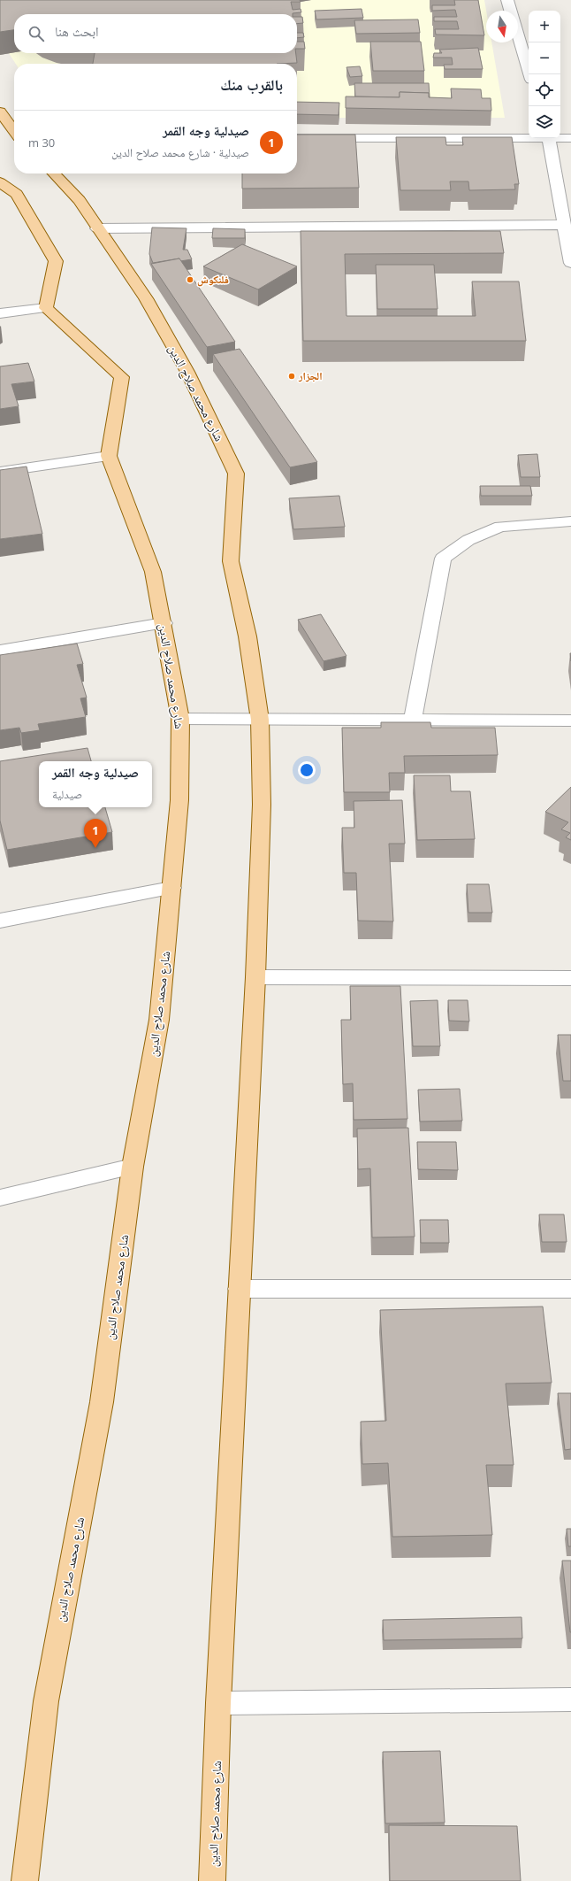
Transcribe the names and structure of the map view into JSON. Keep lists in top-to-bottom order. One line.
{"streets":{"main road":["شارع محمد صلاح الدين"]},"places":["فلنكوش","الجزار"],"north":"bottom","page":{"map_buttons":["+","−"],"search":"ابحث هنا","heading":"بالقرب منك","list":[{"mark":"1","name":"صيدلية وجه القمر","note":"صيدلية · شارع محمد صلاح الدين","value":"30 m"}],"popup":["صيدلية وجه القمر","صيدلية"],"pins":"1"}}
